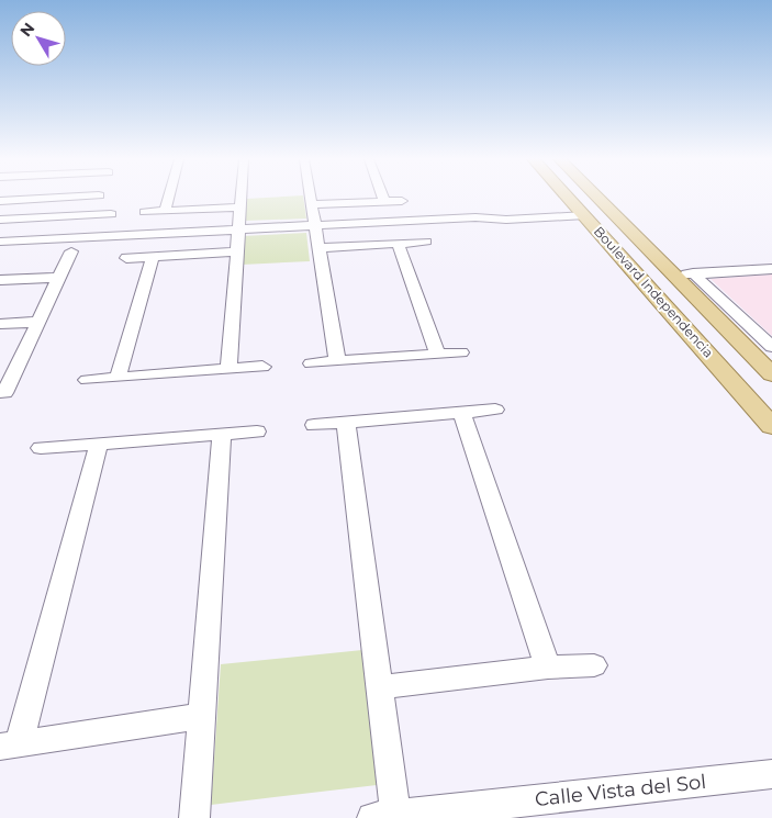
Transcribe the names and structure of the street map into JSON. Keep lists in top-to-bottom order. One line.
{"streets":{"main road":["Boulevard Independencia"],"street":["Calle Vista del Sol"]},"north":"top left"}
